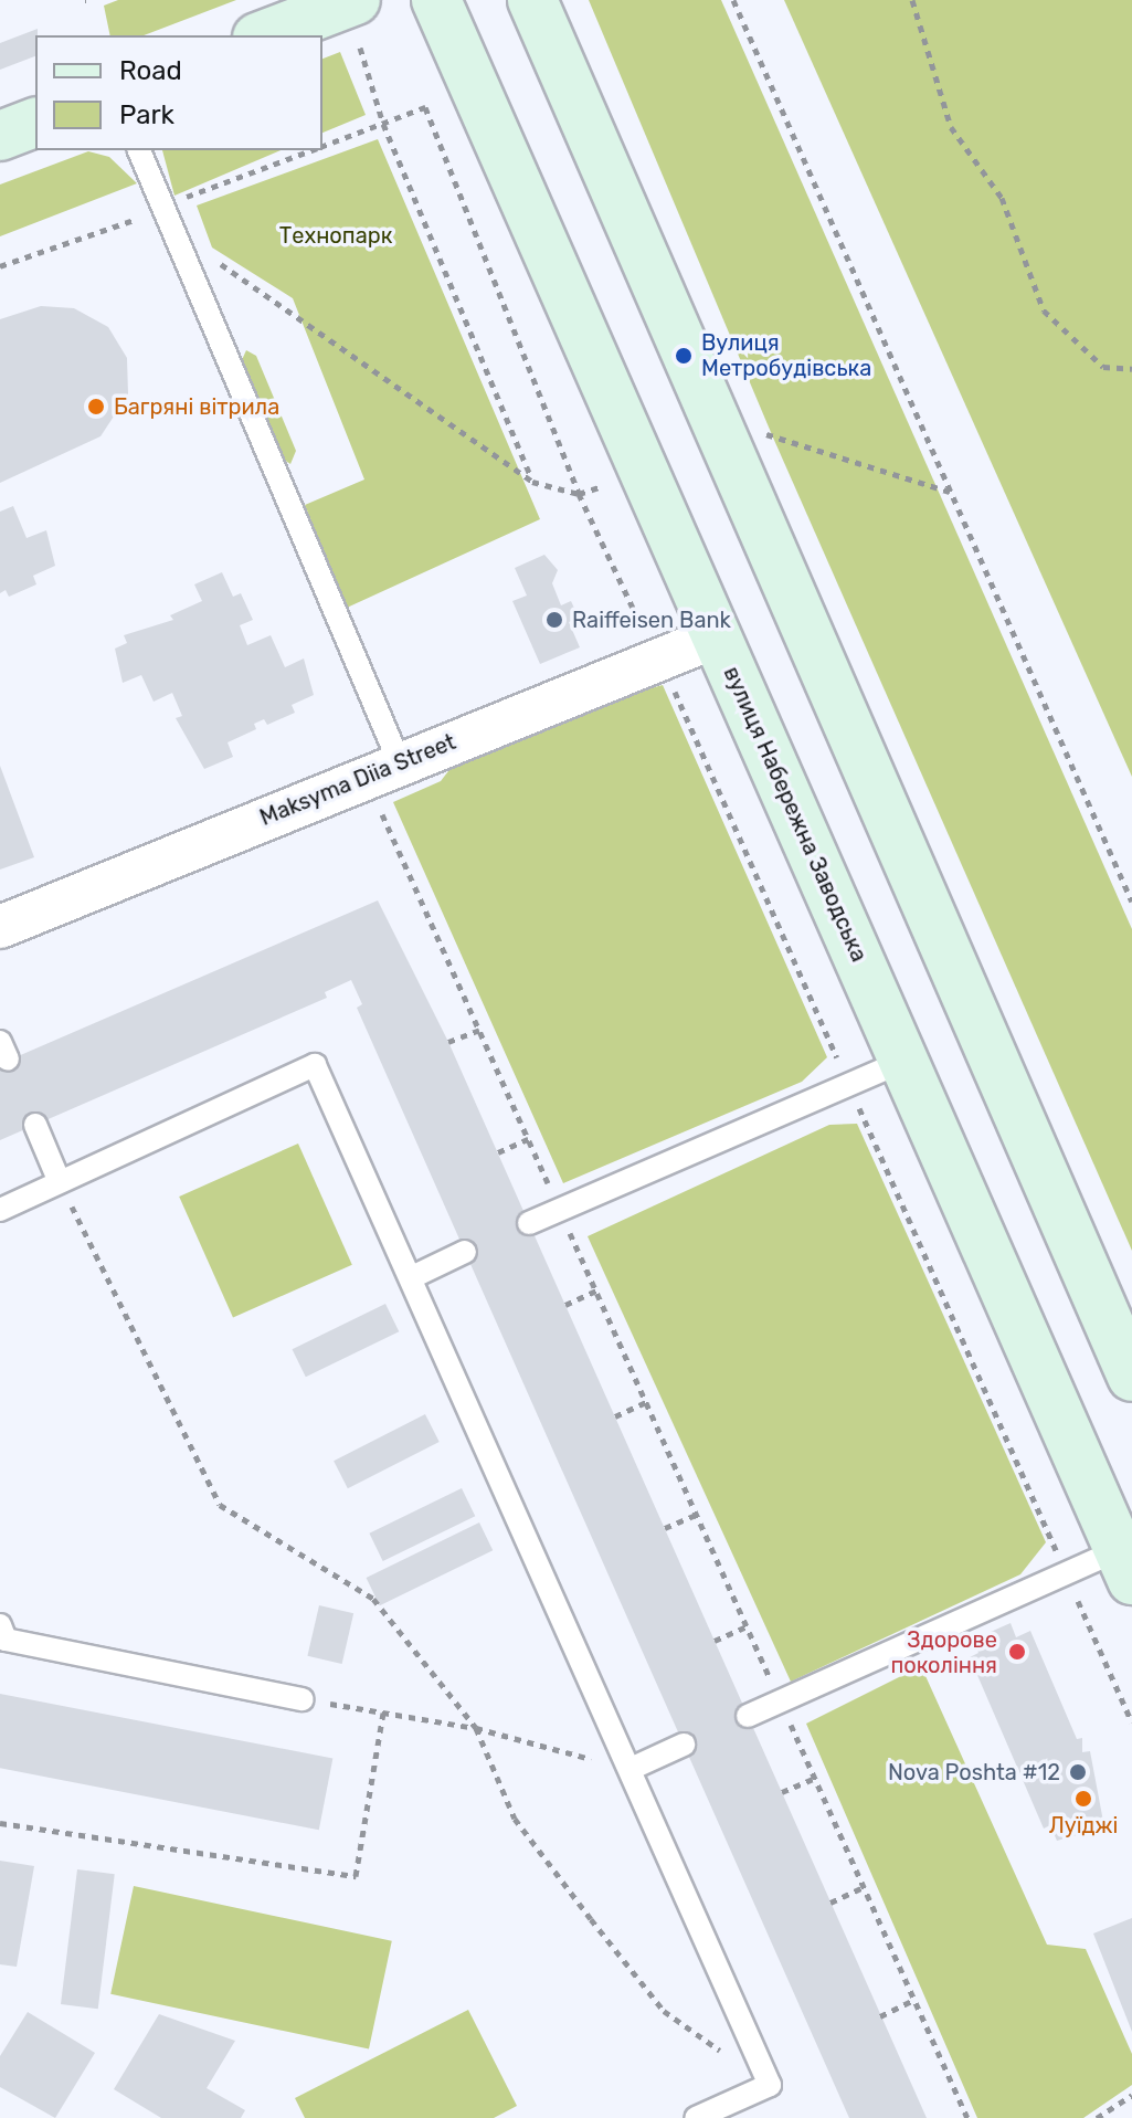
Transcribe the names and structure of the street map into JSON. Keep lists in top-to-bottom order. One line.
{"streets":{"main road":["вулиця Набережна Заводська"],"street":["Maksyma Diia Street"]},"crossings":[["Maksyma Diia Street","вулиця Набережна Заводська"]],"parks":["Технопарк"],"places":["Вулиця Метробудівська","Багряні вітрила","Raiffeisen Bank","Здорове покоління","Nova Poshta #12","Луїджі"],"legend":["Road","Park"]}
